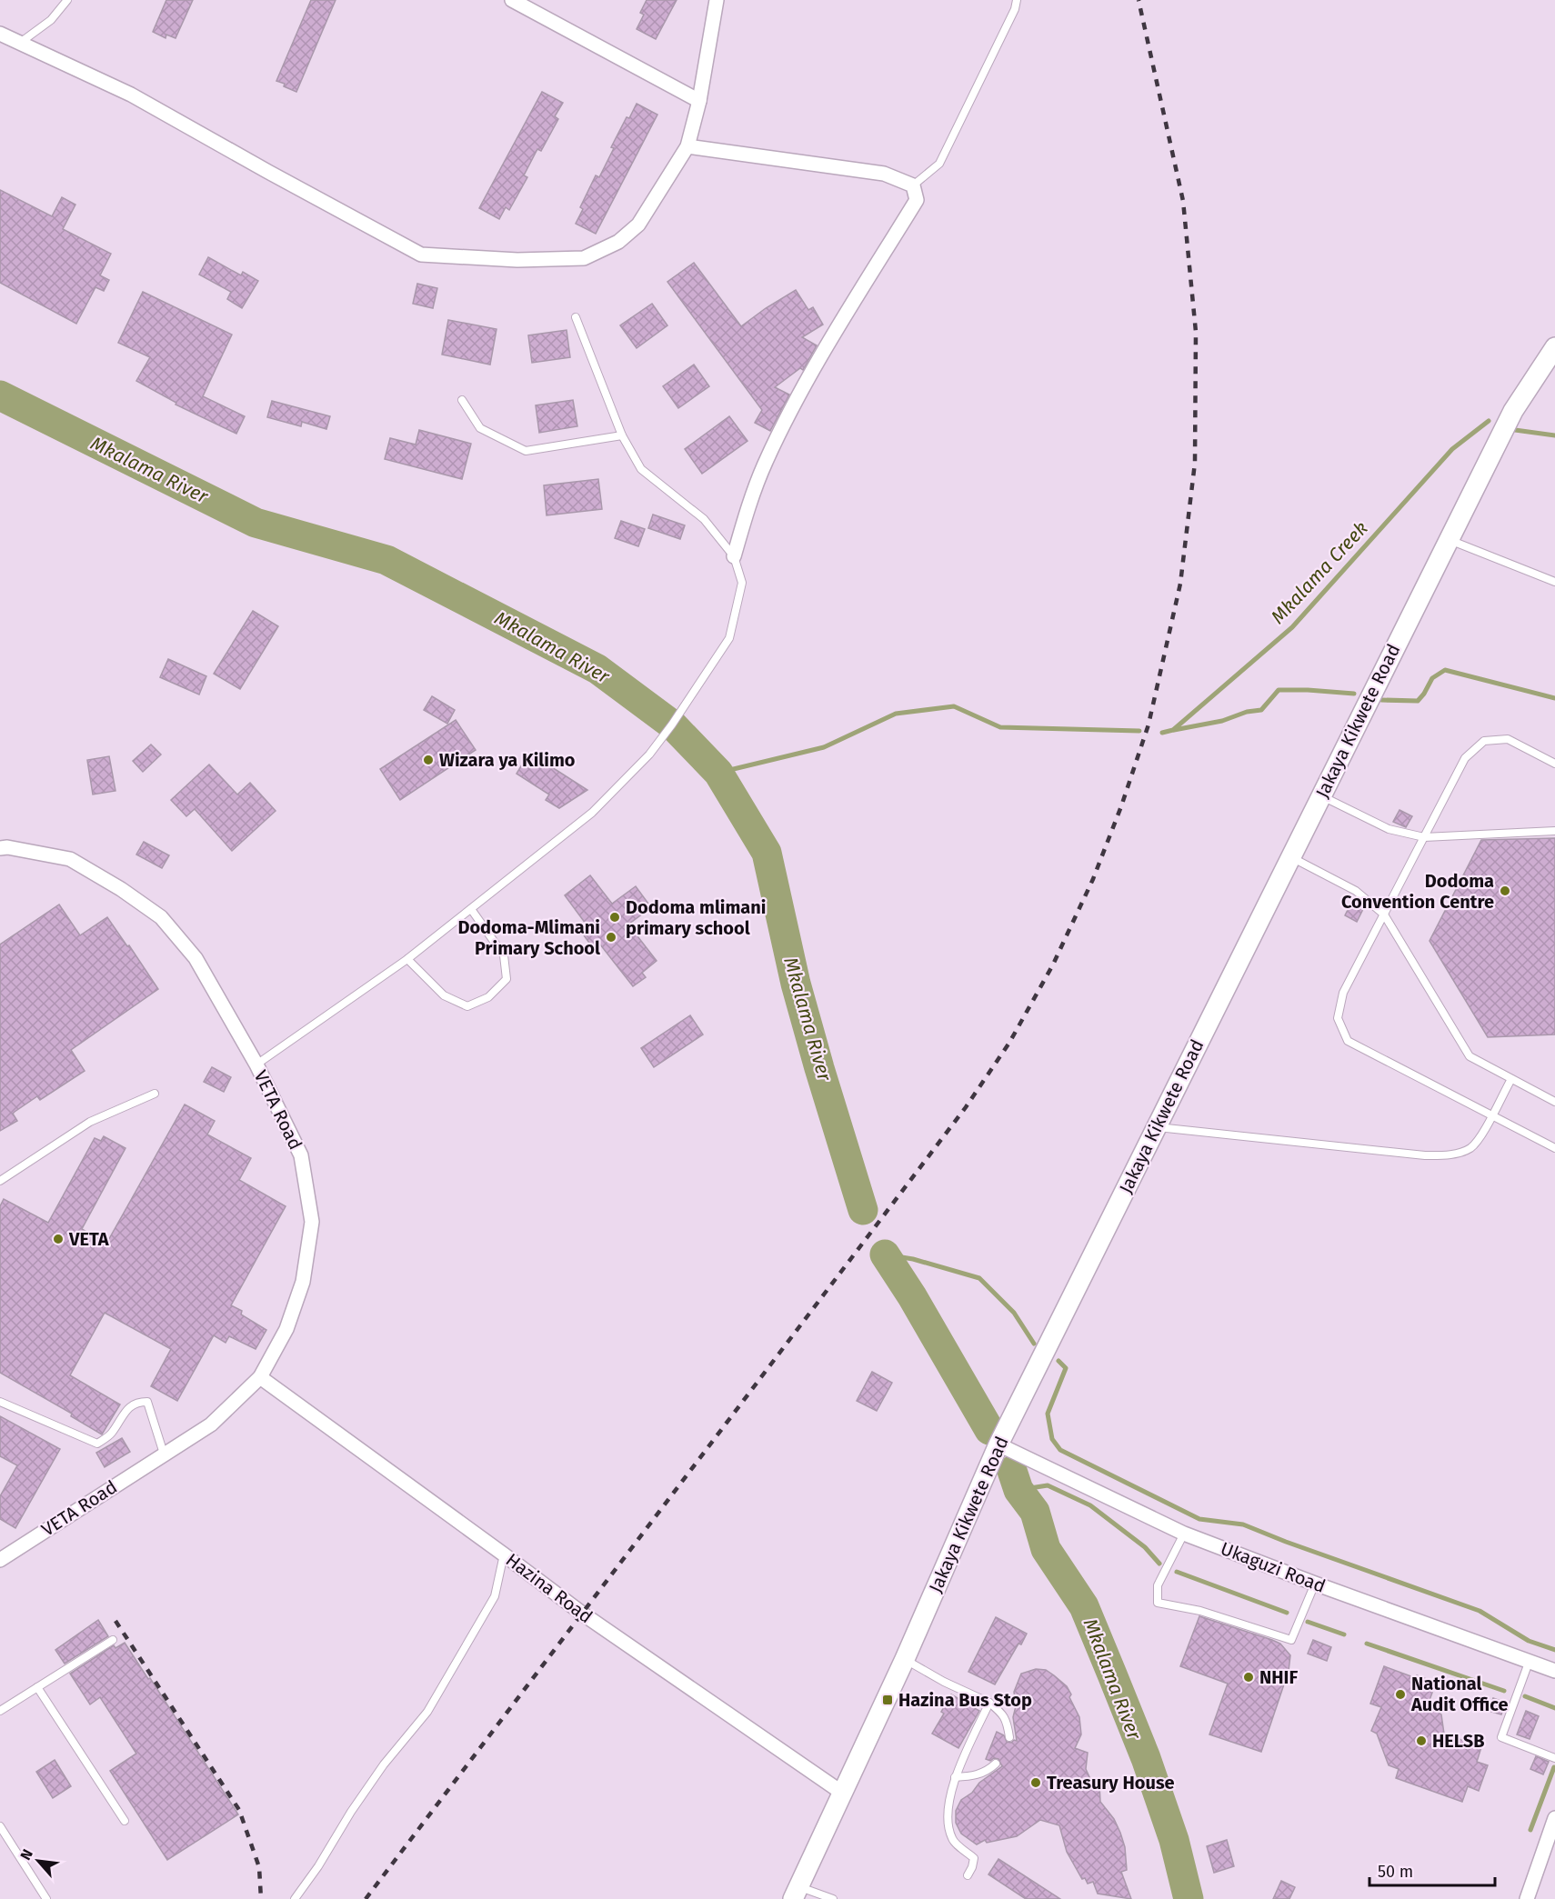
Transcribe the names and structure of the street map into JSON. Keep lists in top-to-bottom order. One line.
{"streets":{"main road":["Jakaya Kikwete Road"],"street":["VETA Road","Ukaguzi Road","Hazina Road"]},"crossings":[["Jakaya Kikwete Road","Ukaguzi Road"],["Jakaya Kikwete Road","Hazina Road"],["VETA Road","Hazina Road"]],"water":["Mkalama River","Mkalama Creek"],"places":{"other":["Wizara ya Kilimo","Dodoma Convention Centre","Dodoma mlimani primary school","Dodoma-Mlimani Primary School","VETA","NHIF","National Audit Office","HELSB","Treasury House"],"transit":["Hazina Bus Stop"]},"scale_bar":"50 m","north":"top left"}
